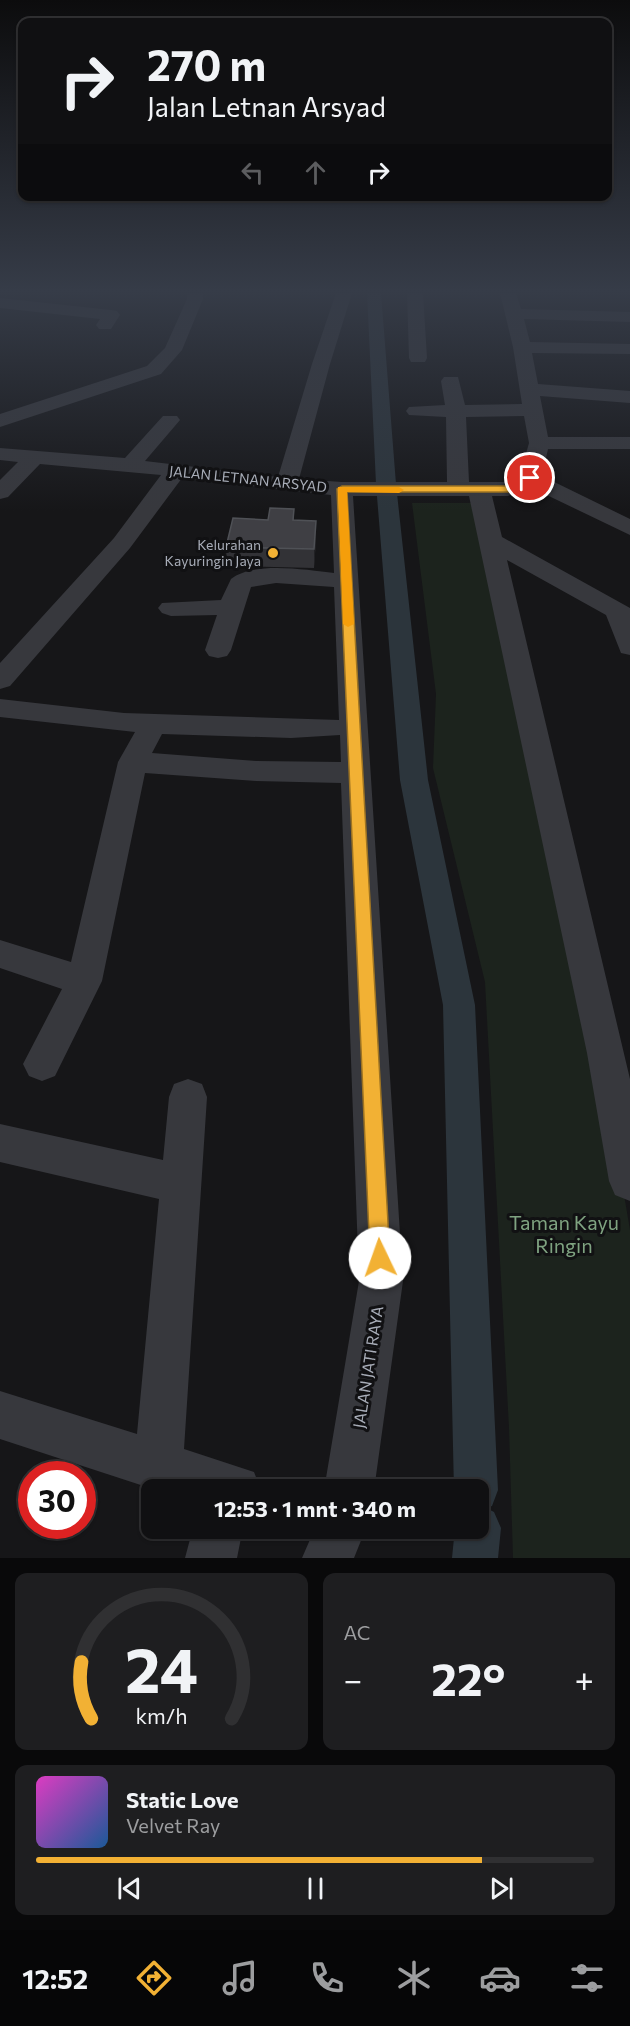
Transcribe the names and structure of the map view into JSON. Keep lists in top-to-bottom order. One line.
{"streets":{"street":["JALAN LETNAN ARSYAD","JALAN JATI RAYA"]},"crossings":[["JALAN LETNAN ARSYAD","JALAN JATI RAYA"]],"parks":["Taman Kayu Ringin"],"places":["Kelurahan Kayuringin Jaya"],"page":{"turn":["270 m","Jalan Letnan Arsyad"],"limit":"30","trip":"12:53 · 1 mnt · 340 m","tile":"AC","heat":["−","22°","+"],"song":["Static Love","Velvet Ray"],"tabs":"12:52","gauge":["24","km/h"]}}
